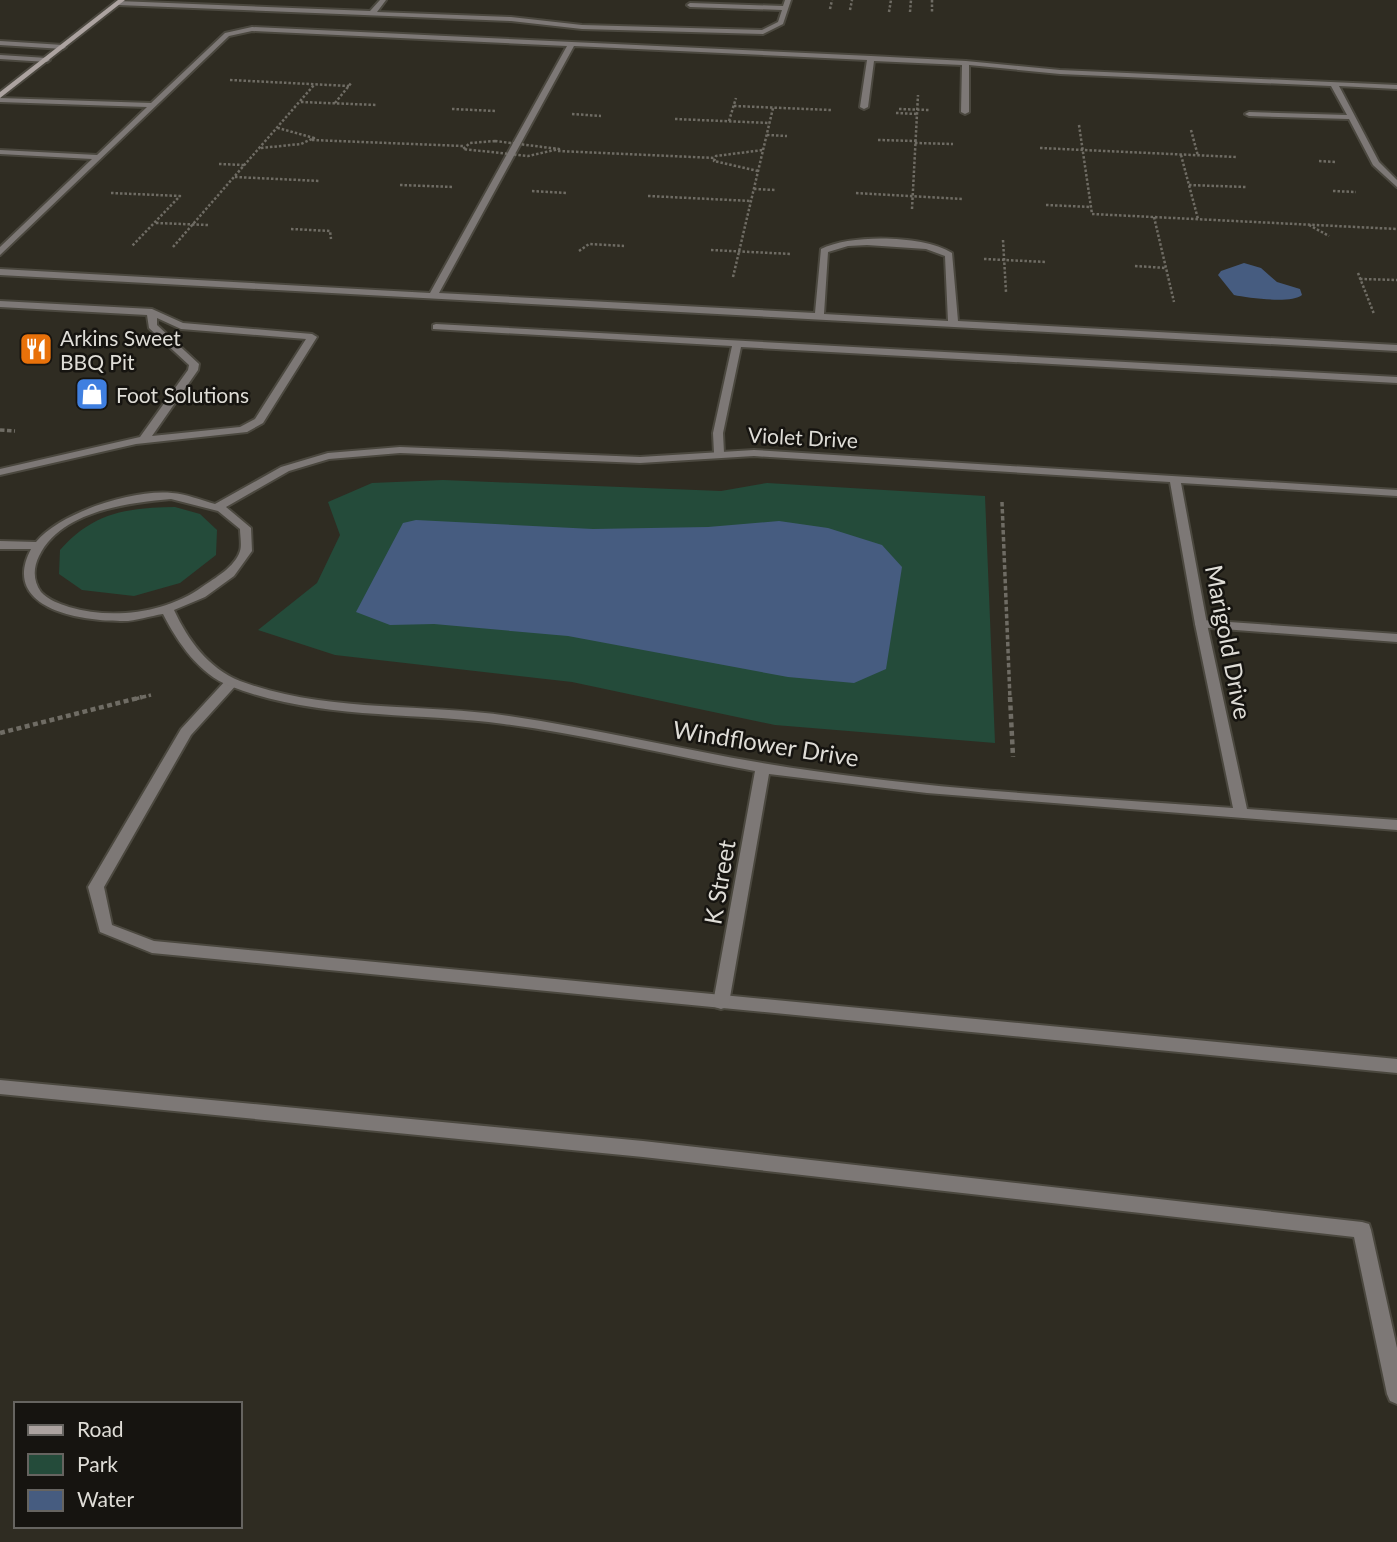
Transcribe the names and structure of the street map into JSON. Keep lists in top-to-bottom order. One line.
{"streets":{"street":["Violet Drive","Marigold Drive","Windflower Drive","K Street"]},"crossings":[["Violet Drive","Marigold Drive"],["Marigold Drive","Windflower Drive"],["Windflower Drive","K Street"]],"places":{"restaurant":["Arkins Sweet BBQ Pit"],"shop":["Foot Solutions"]},"legend":["Road","Park","Water"]}
